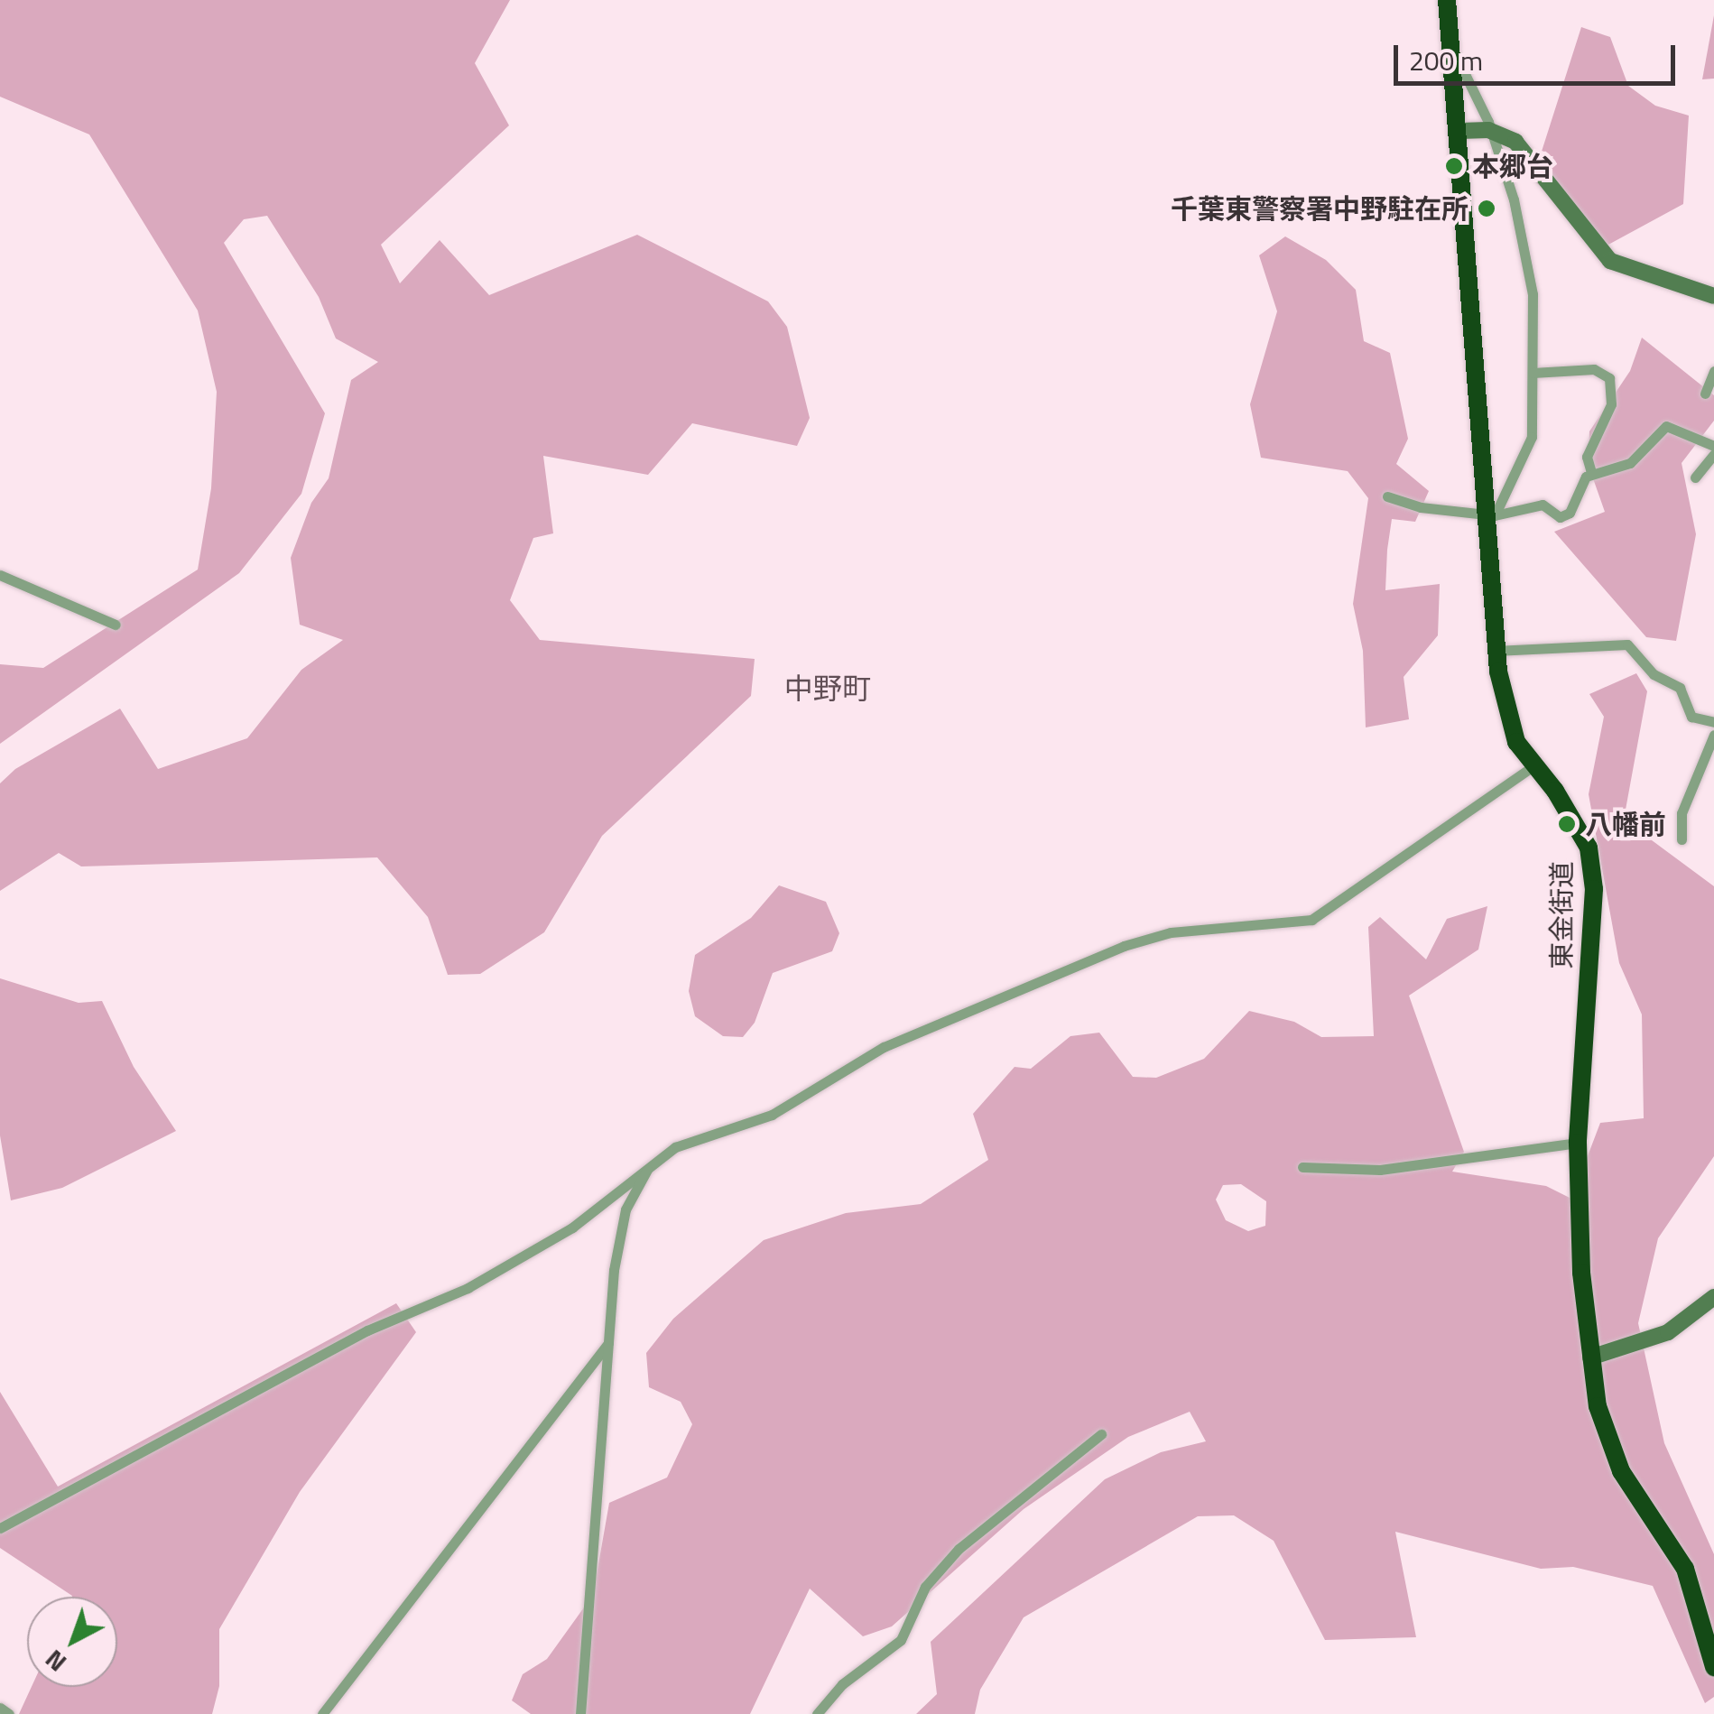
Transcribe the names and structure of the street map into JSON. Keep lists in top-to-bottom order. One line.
{"streets":{"highway":["東金街道"]},"districts":["中野町"],"places":["本郷台","千葉東警察署中野駐在所","八幡前"],"scale_bar":"200 m","north":"bottom left"}
